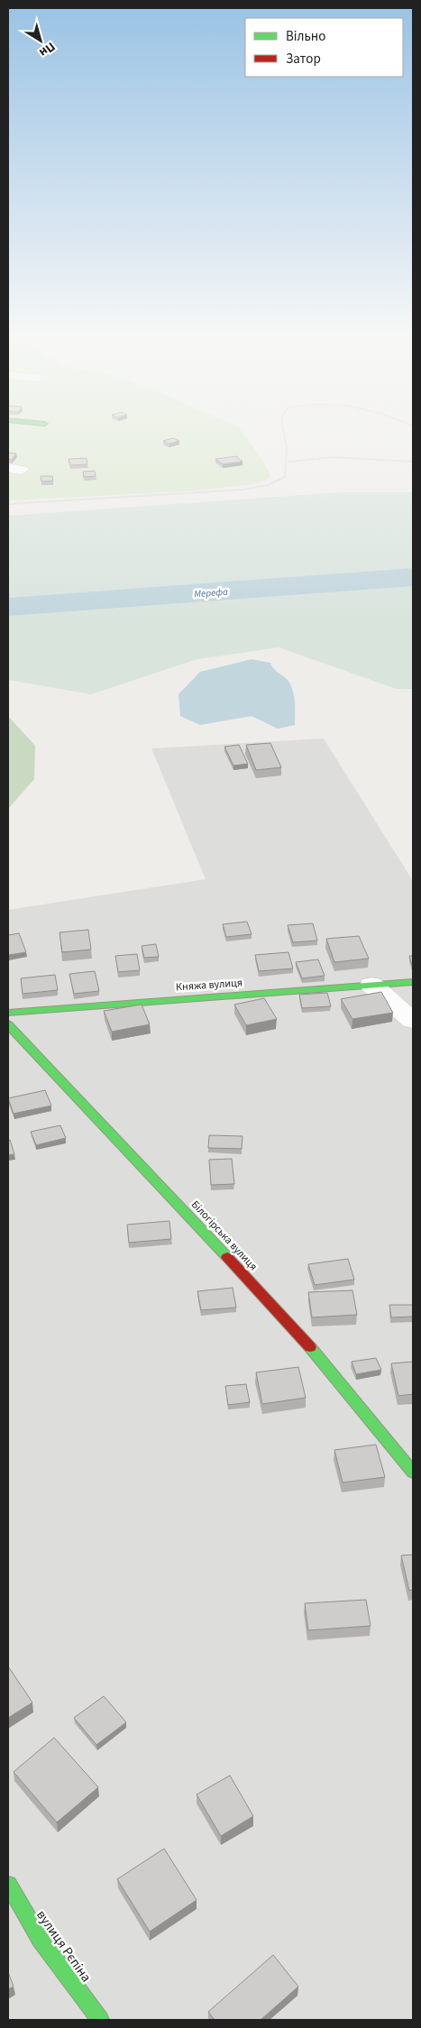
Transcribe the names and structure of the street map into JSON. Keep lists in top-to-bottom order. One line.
{"streets":{"street":["Княжа вулиця","Білогірська вулиця","вулиця Рєпіна"]},"water":["Мерефа"],"legend":["Вільно","Затор"],"north":"bottom right"}
